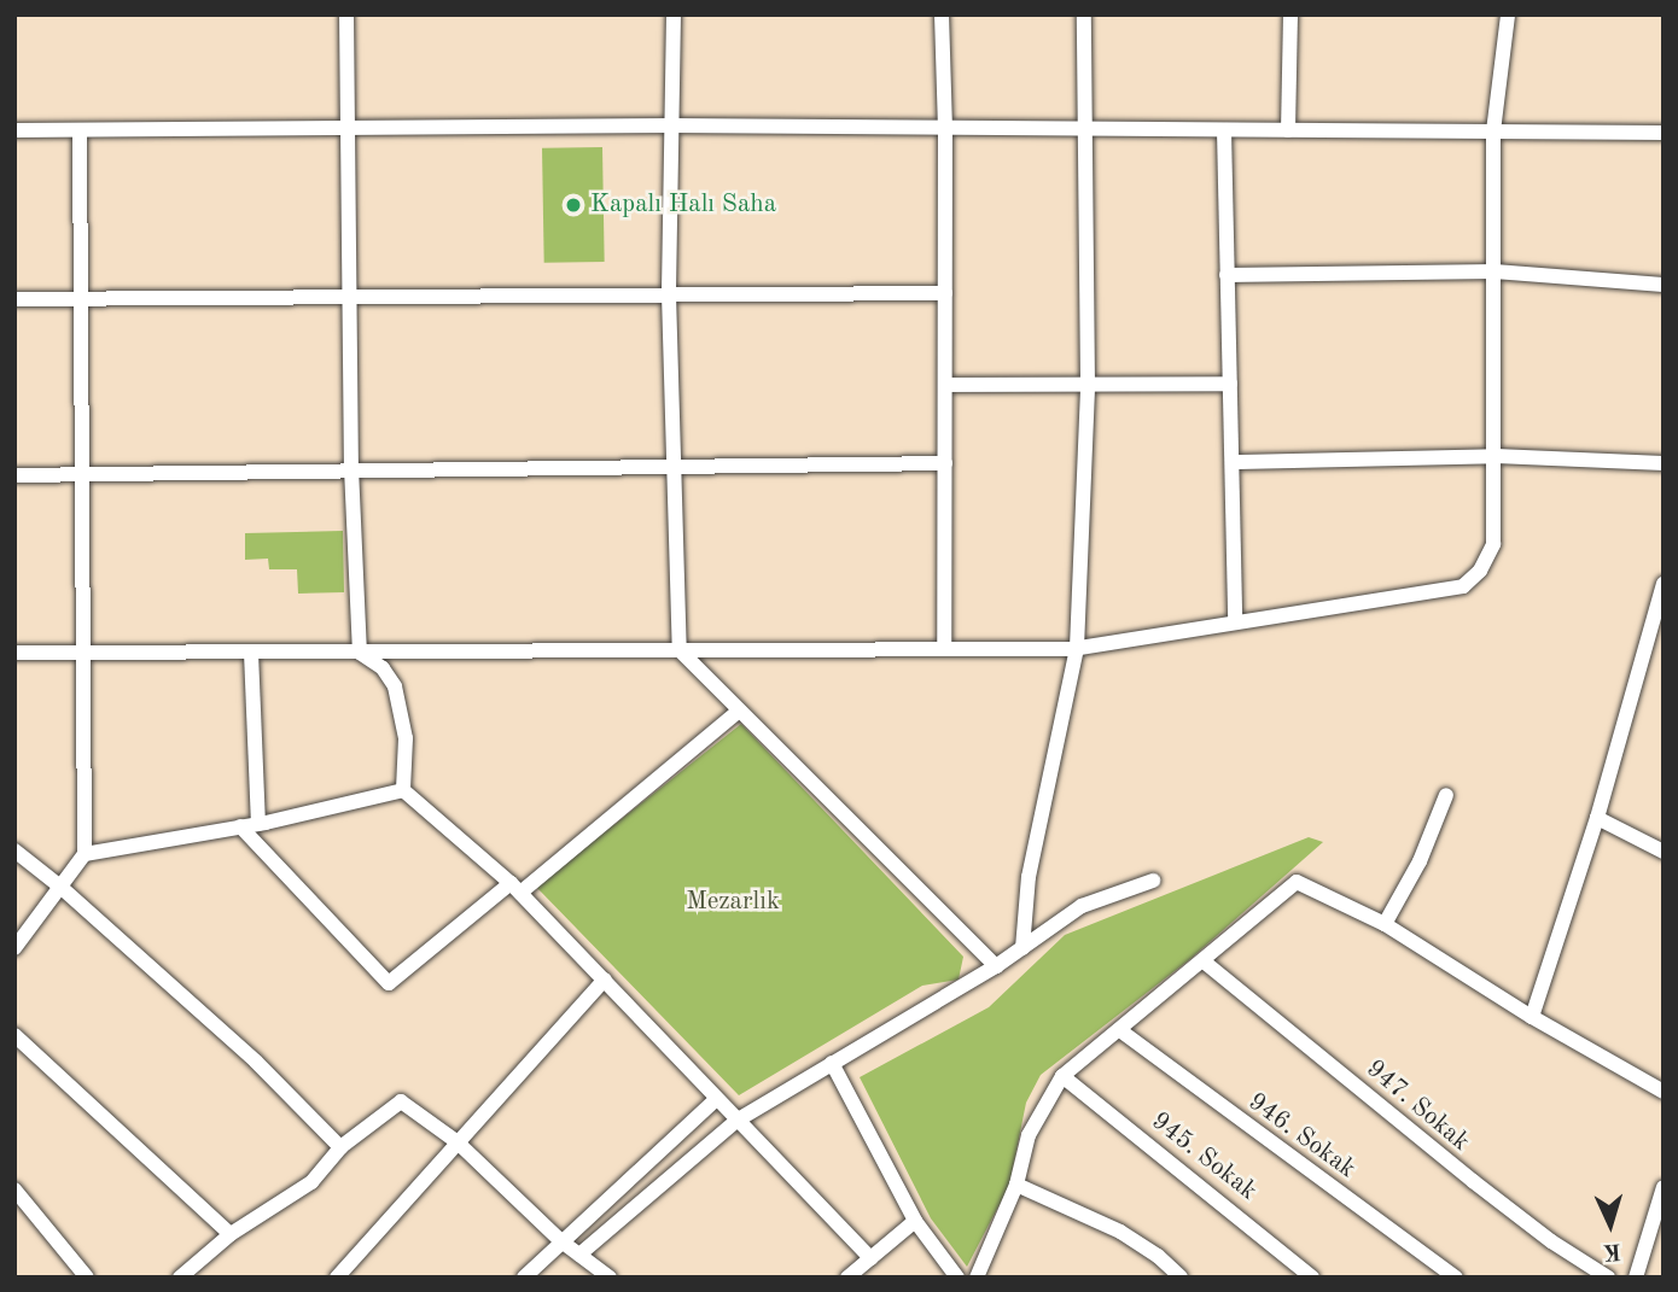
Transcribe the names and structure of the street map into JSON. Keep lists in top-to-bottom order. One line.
{"streets":{"street":["947. Sokak","946. Sokak","945. Sokak"]},"parks":["Mezarlık"],"places":["Kapalı Halı Saha"],"north":"bottom"}
